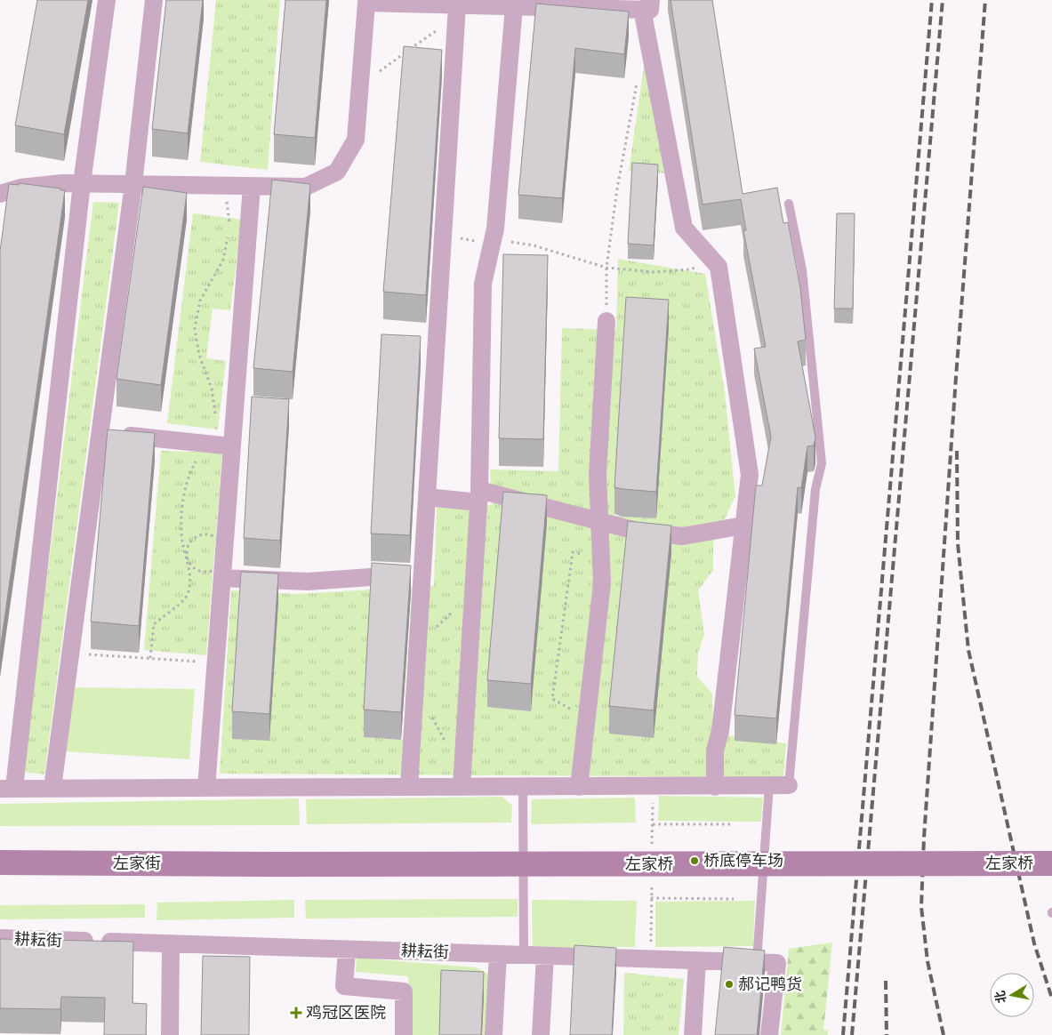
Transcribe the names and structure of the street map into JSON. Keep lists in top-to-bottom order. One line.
{"streets":{"main road":["左家街","左家桥"],"street":["耕耘街"]},"crossings":[["左家街","左家桥"]],"places":{"other":["桥底停车场","郝记鸭货"],"health":["鸡冠区医院"]},"north":"left"}
